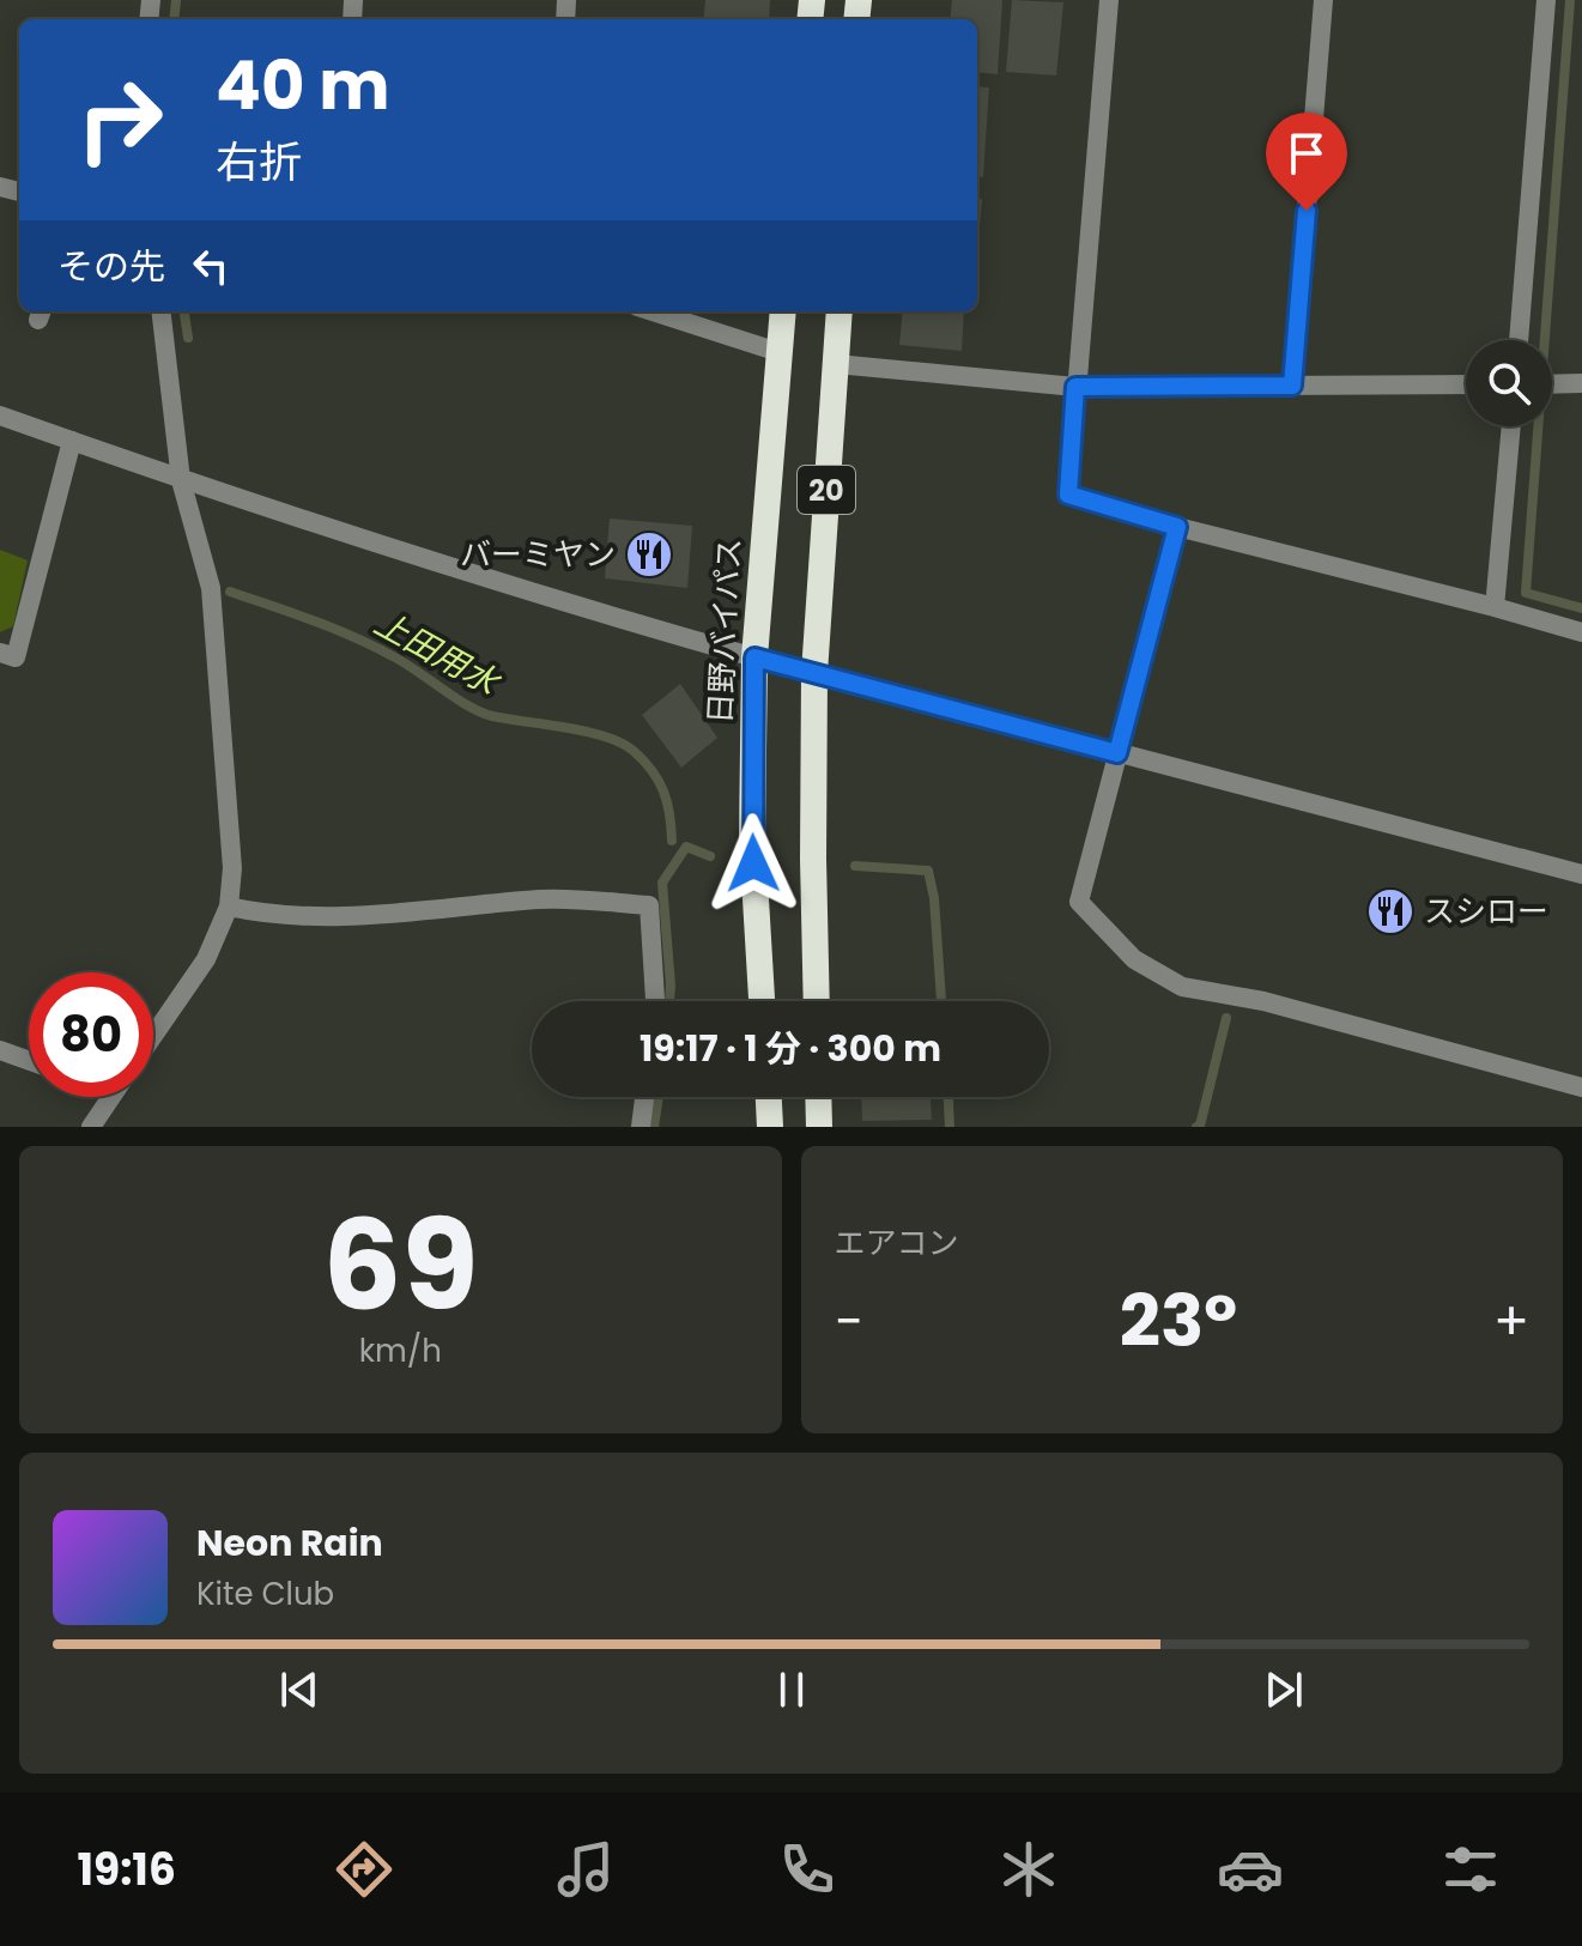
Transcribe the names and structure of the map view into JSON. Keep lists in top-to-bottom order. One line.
{"streets":{"highway":["20","日野バイパス"]},"water":["上田用水"],"places":{"restaurant":["バーミヤン","スシロー"]},"page":{"turn":["40 m","右折"],"then":"その先","limit":"80","trip":"19:17 · 1 分 · 300 m","tile":[["69","km/h"],"エアコン"],"heat":["−","23°","+"],"song":["Neon Rain","Kite Club"],"tabs":"19:16"}}
